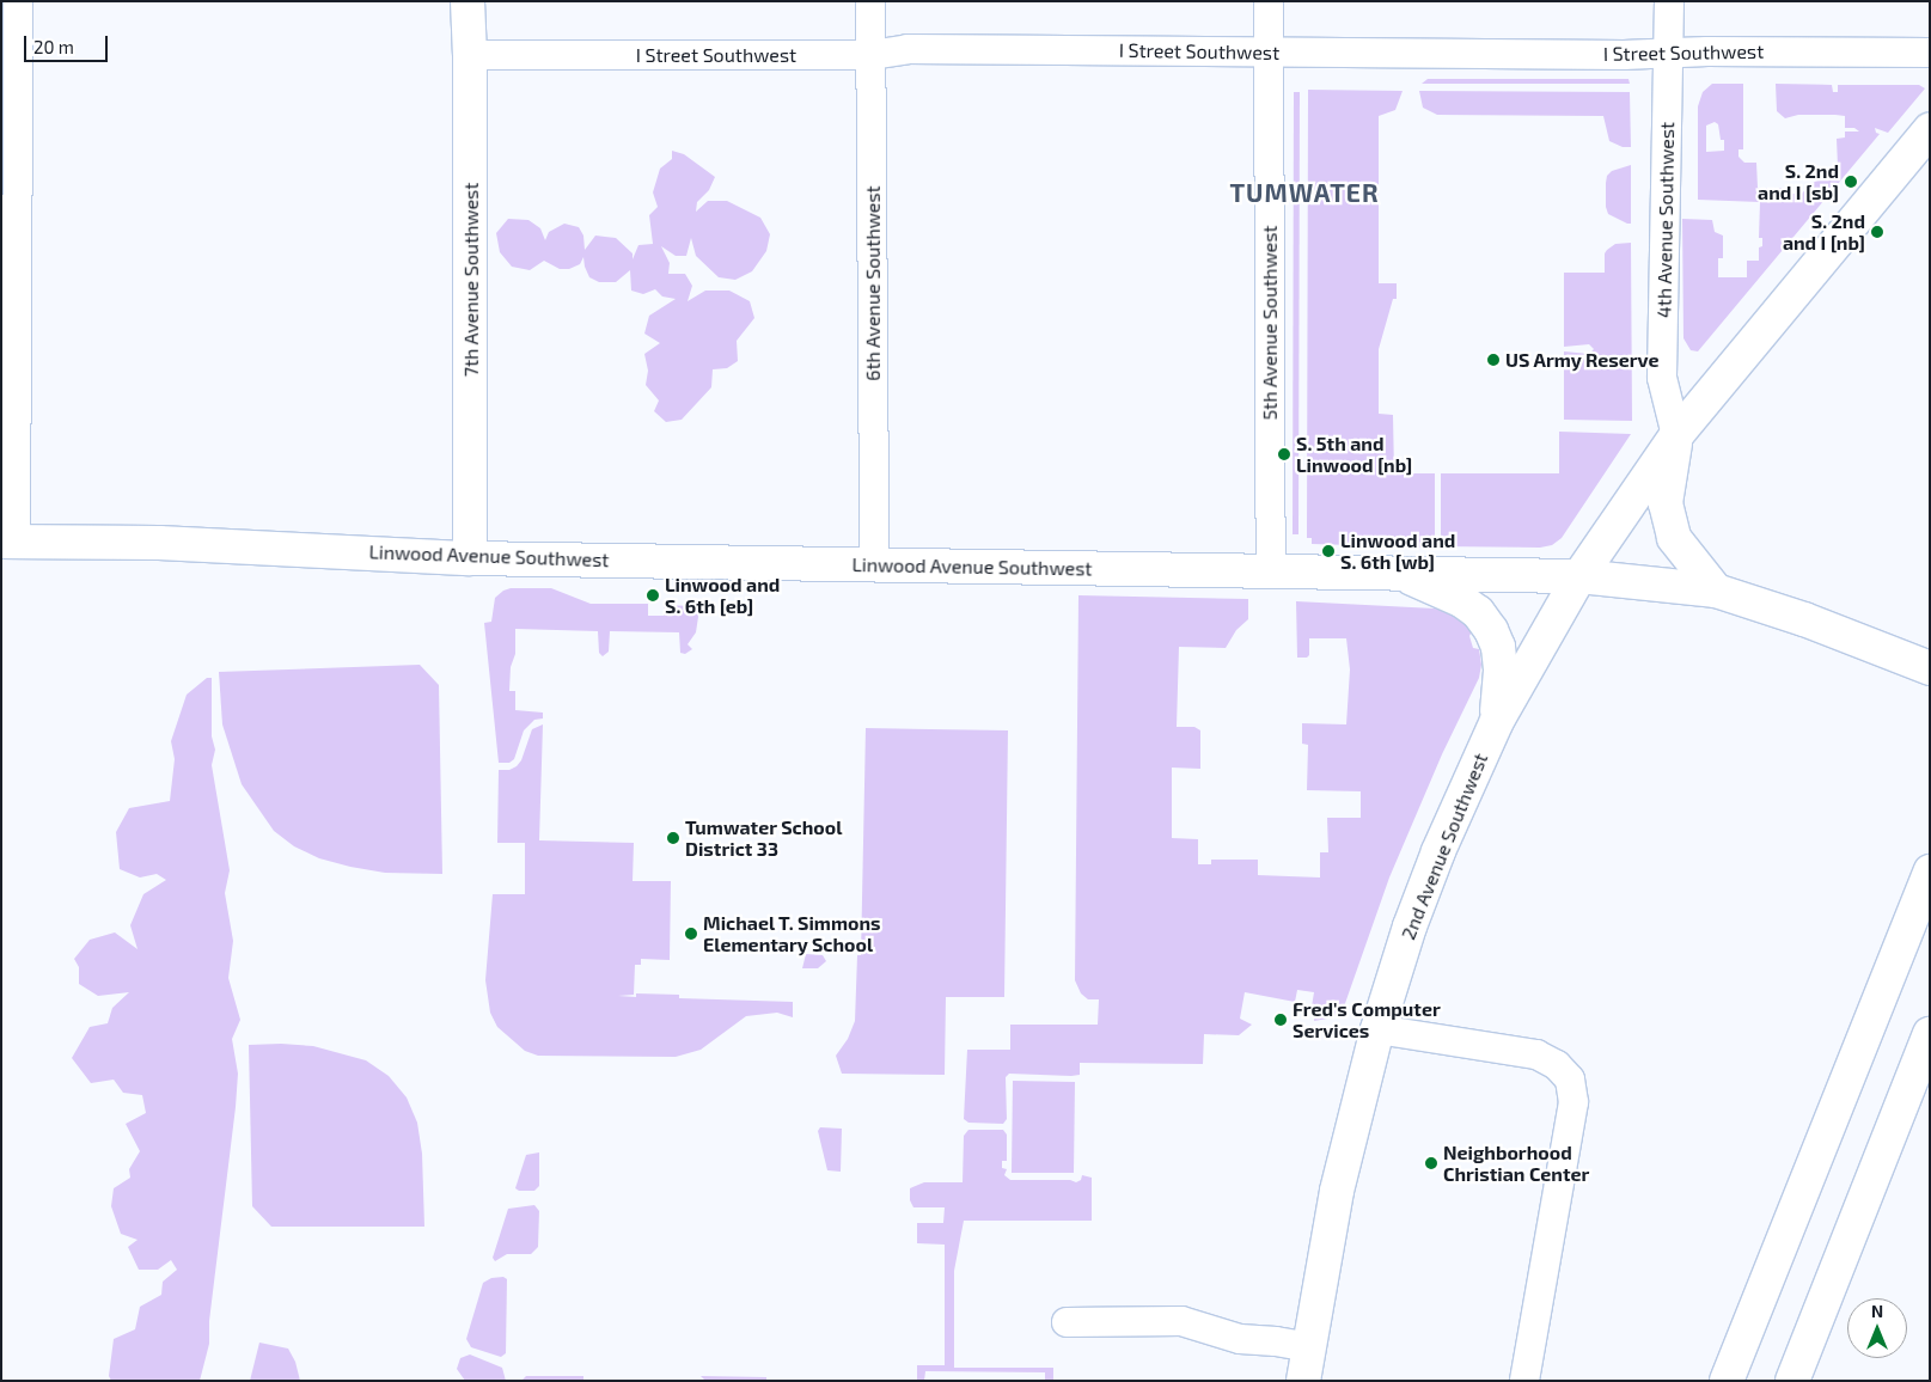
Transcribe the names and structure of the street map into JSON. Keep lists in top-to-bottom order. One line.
{"streets":{"main road":["7th Avenue Southwest","Linwood Avenue Southwest","2nd Avenue Southwest"],"street":["I Street Southwest","4th Avenue Southwest","6th Avenue Southwest","5th Avenue Southwest"]},"crossings":[["I Street Southwest","4th Avenue Southwest"],["I Street Southwest","7th Avenue Southwest"],["I Street Southwest","6th Avenue Southwest"],["I Street Southwest","5th Avenue Southwest"],["4th Avenue Southwest","2nd Avenue Southwest"],["7th Avenue Southwest","Linwood Avenue Southwest"],["6th Avenue Southwest","Linwood Avenue Southwest"],["5th Avenue Southwest","Linwood Avenue Southwest"],["Linwood Avenue Southwest","2nd Avenue Southwest"]],"districts":["TUMWATER"],"places":["S. 2nd and I [sb]","S. 2nd and I [nb]","US Army Reserve","S. 5th and Linwood [nb]","Linwood and S. 6th [wb]","Linwood and S. 6th [eb]","Tumwater School District 33","Michael T. Simmons Elementary School","Fred's Computer Services","Neighborhood Christian Center"],"scale_bar":"20 m","north":"top"}
